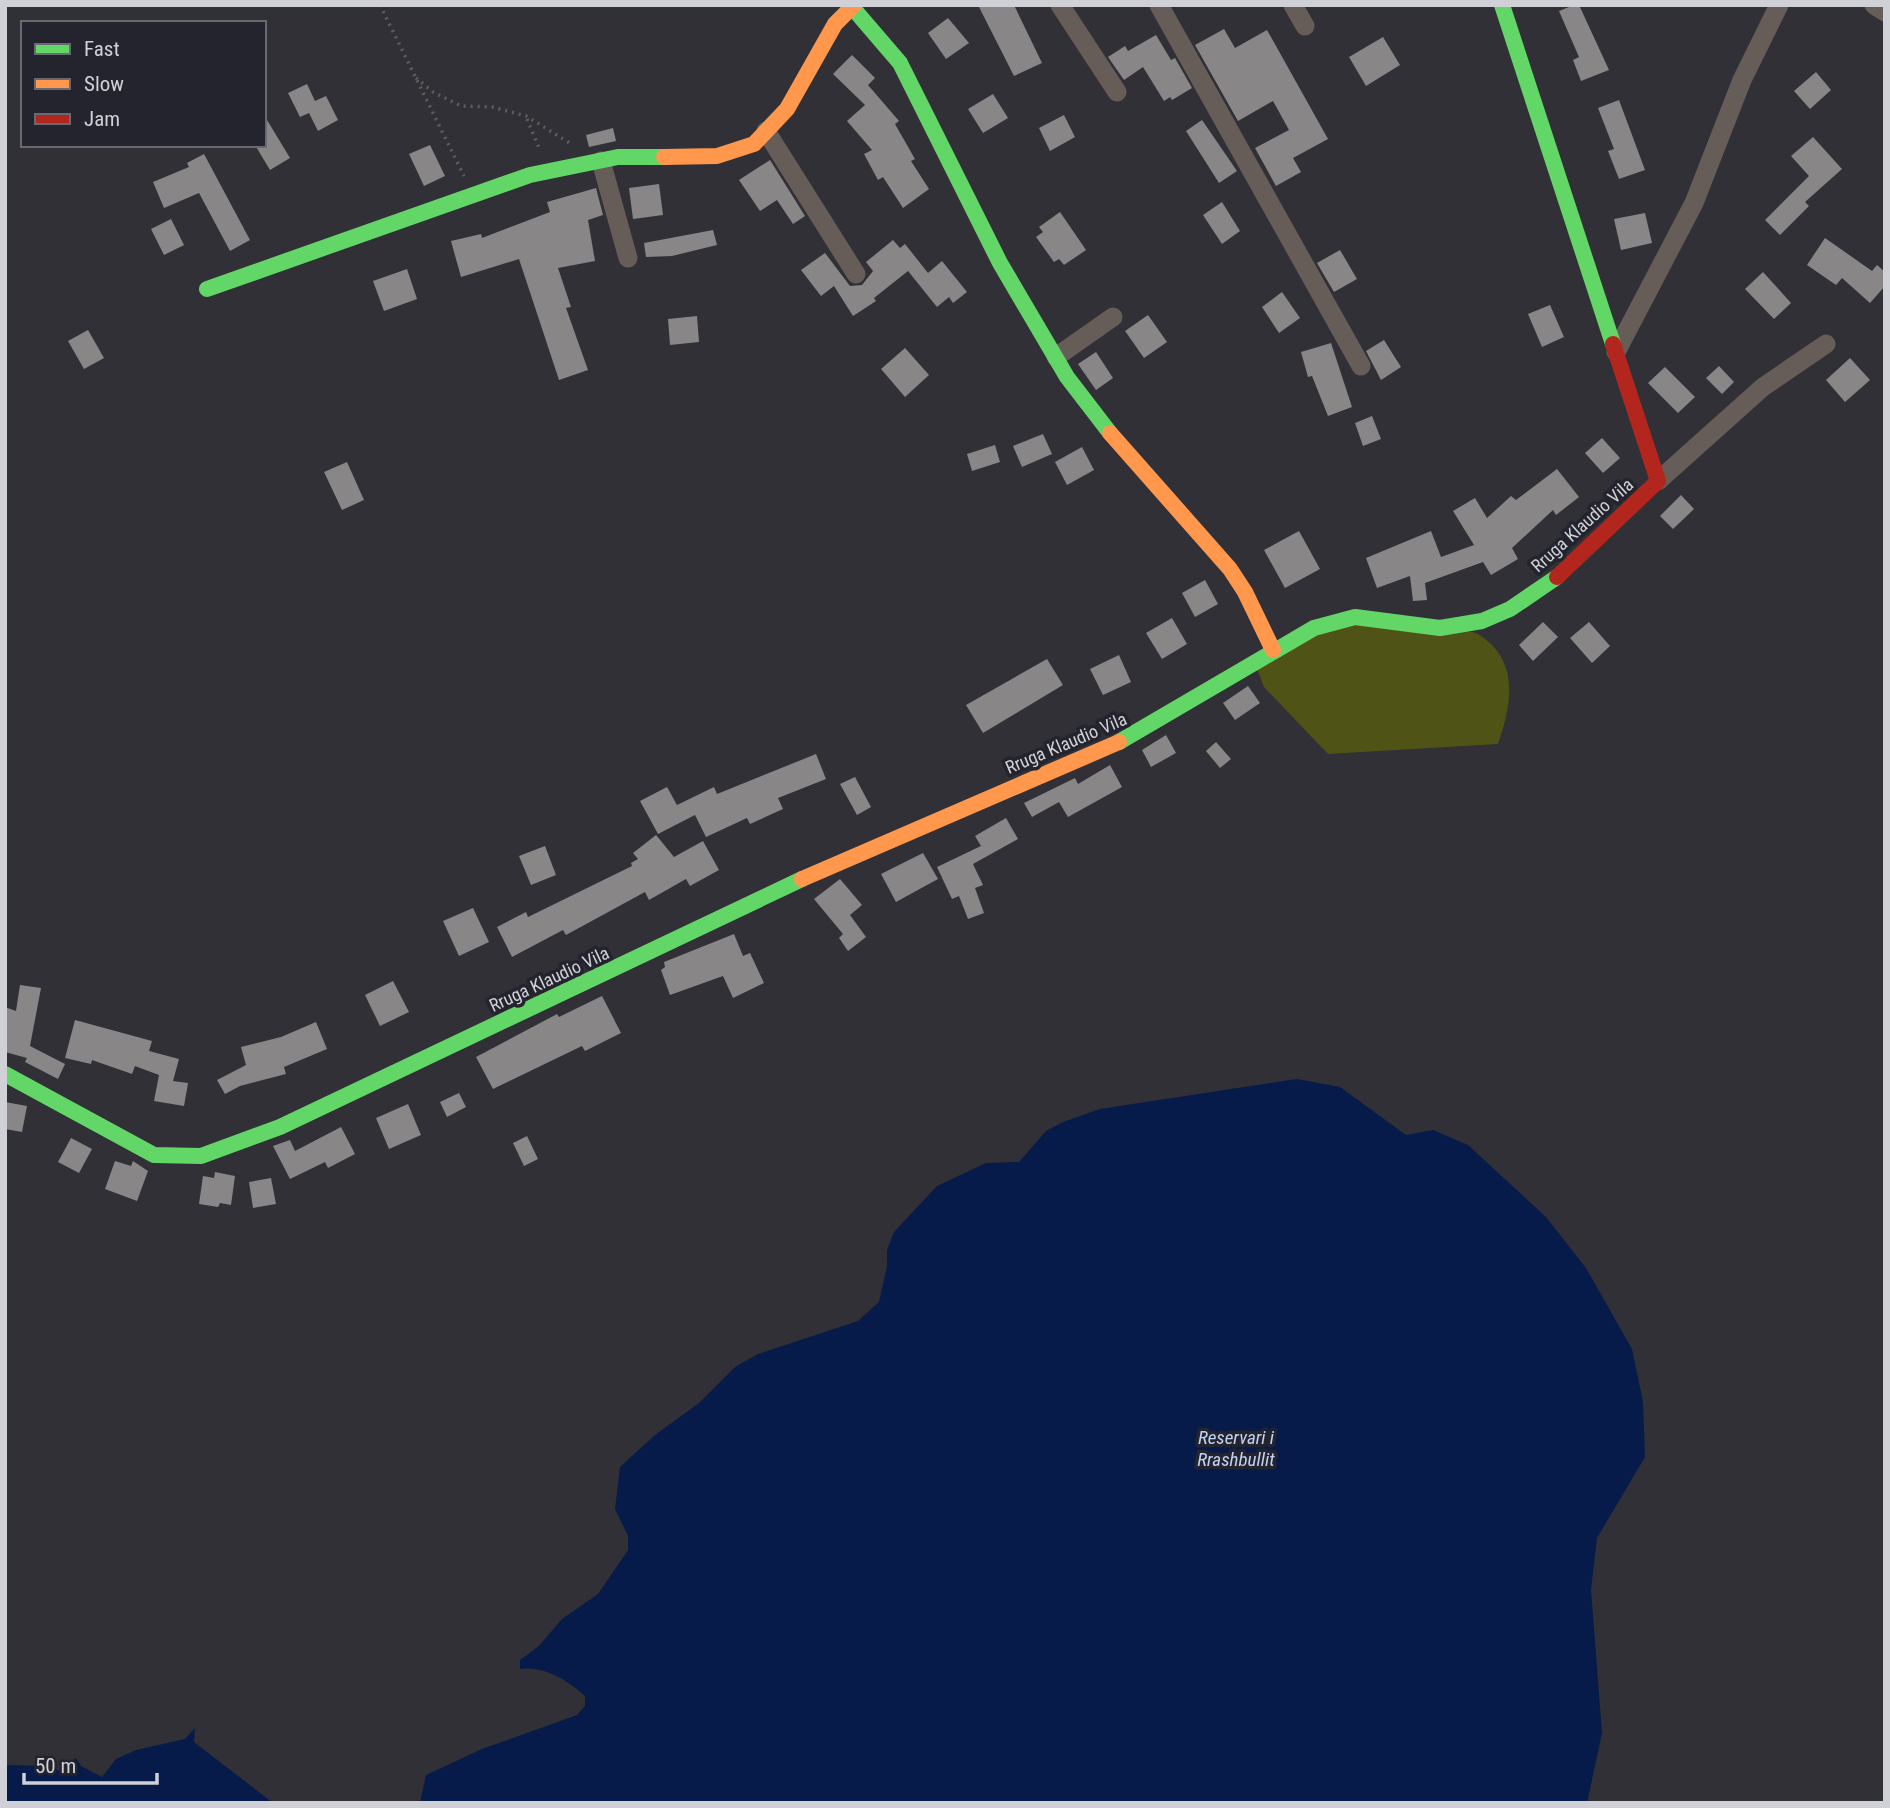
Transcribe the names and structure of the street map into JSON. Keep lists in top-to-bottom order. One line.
{"streets":{"street":["Rruga Klaudio Vila"]},"water":["Reservari i Rrashbullit"],"legend":["Fast","Slow","Jam"],"scale_bar":"50 m"}
